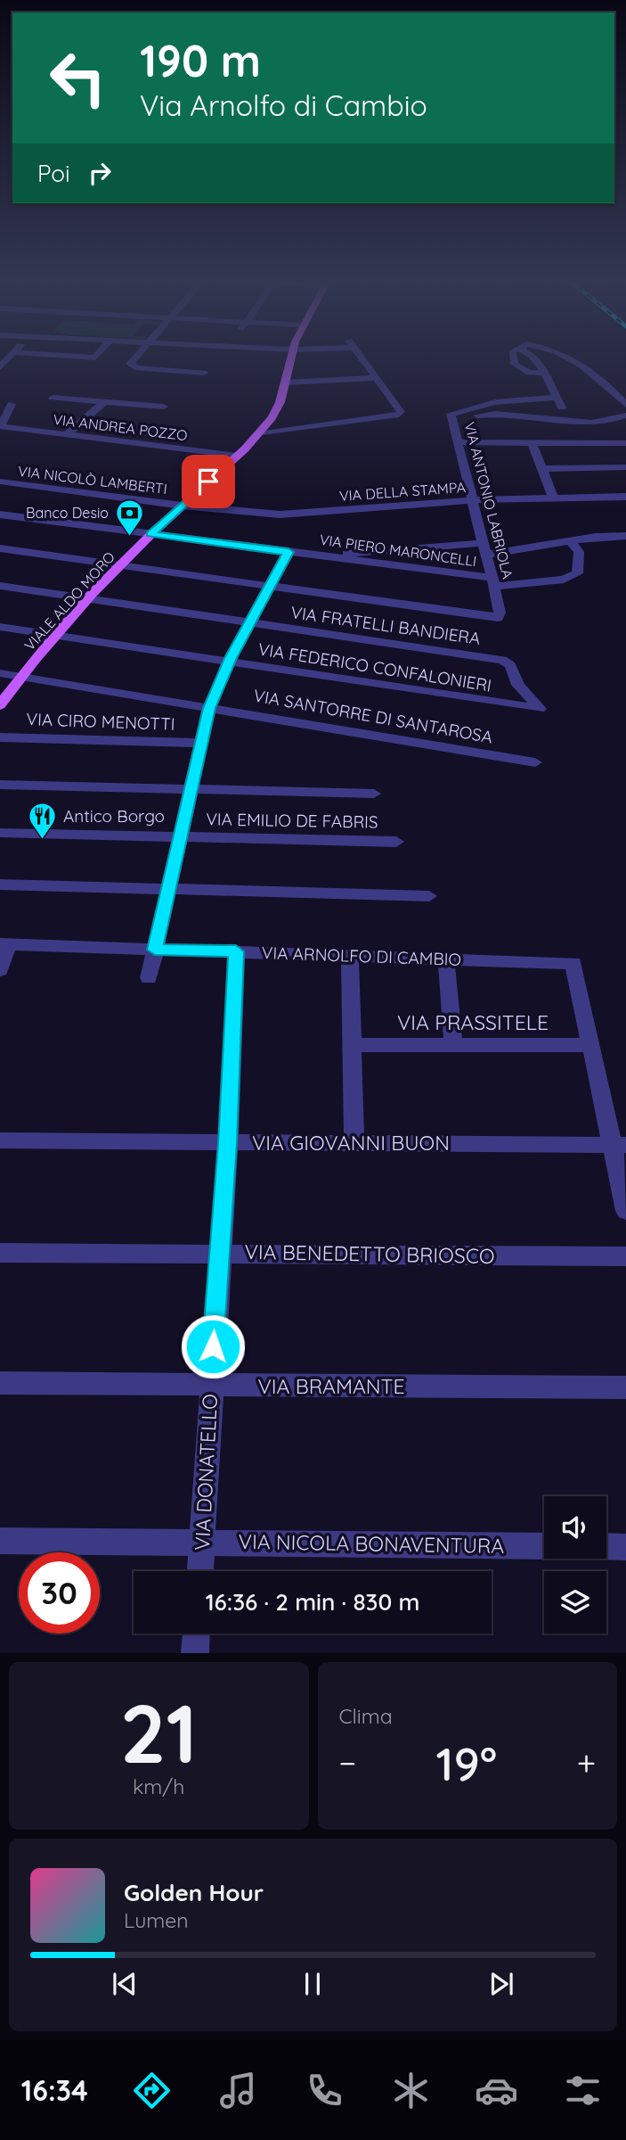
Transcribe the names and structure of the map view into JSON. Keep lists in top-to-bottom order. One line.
{"streets":{"main road":["VIALE ALDO MORO"],"street":["VIA ANDREA POZZO","VIA NICOLÒ LAMBERTI","VIA DELLA STAMPA","VIA ANTONIO LABRIOLA","VIA PIERO MARONCELLI","VIA FRATELLI BANDIERA","VIA FEDERICO CONFALONIERI","VIA SANTORRE DI SANTAROSA","VIA CIRO MENOTTI","VIA EMILIO DE FABRIS","VIA ARNOLFO DI CAMBIO","VIA PRASSITELE","VIA GIOVANNI BUON","VIA BENEDETTO BRIOSCO","VIA BRAMANTE","VIA DONATELLO","VIA NICOLA BONAVENTURA"]},"crossings":[["VIA ANDREA POZZO","VIALE ALDO MORO"],["VIA NICOLÒ LAMBERTI","VIA DELLA STAMPA"],["VIA NICOLÒ LAMBERTI","VIALE ALDO MORO"],["VIA DELLA STAMPA","VIA ANTONIO LABRIOLA"],["VIA DELLA STAMPA","VIALE ALDO MORO"],["VIA ANTONIO LABRIOLA","VIA PIERO MARONCELLI"],["VIA PIERO MARONCELLI","VIALE ALDO MORO"],["VIALE ALDO MORO","VIA FRATELLI BANDIERA"],["VIALE ALDO MORO","VIA FEDERICO CONFALONIERI"],["VIALE ALDO MORO","VIA SANTORRE DI SANTAROSA"],["VIA FRATELLI BANDIERA","VIA FEDERICO CONFALONIERI"],["VIA ARNOLFO DI CAMBIO","VIA PRASSITELE"],["VIA ARNOLFO DI CAMBIO","VIA DONATELLO"],["VIA GIOVANNI BUON","VIA DONATELLO"],["VIA BENEDETTO BRIOSCO","VIA DONATELLO"],["VIA BRAMANTE","VIA DONATELLO"],["VIA DONATELLO","VIA NICOLA BONAVENTURA"]],"places":{"bank":["Banco Desio"],"restaurant":["Antico Borgo"]},"page":{"turn":["190 m","Via Arnolfo di Cambio"],"then":"Poi","limit":"30","trip":"16:36 · 2 min · 830 m","tile":[["21","km/h"],"Clima"],"heat":["−","19°","+"],"song":["Golden Hour","Lumen"],"tabs":"16:34"}}
